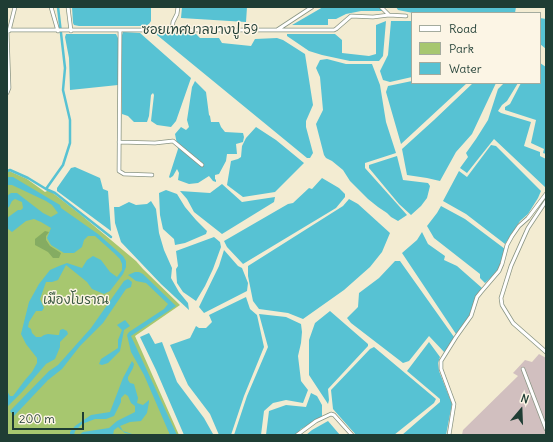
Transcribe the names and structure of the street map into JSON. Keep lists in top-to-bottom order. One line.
{"streets":{"street":["ซอยเทศบาลบางปู 59"]},"parks":["เมืองโบราณ"],"legend":["Road","Park","Water"],"scale_bar":"200 m","north":"top"}
